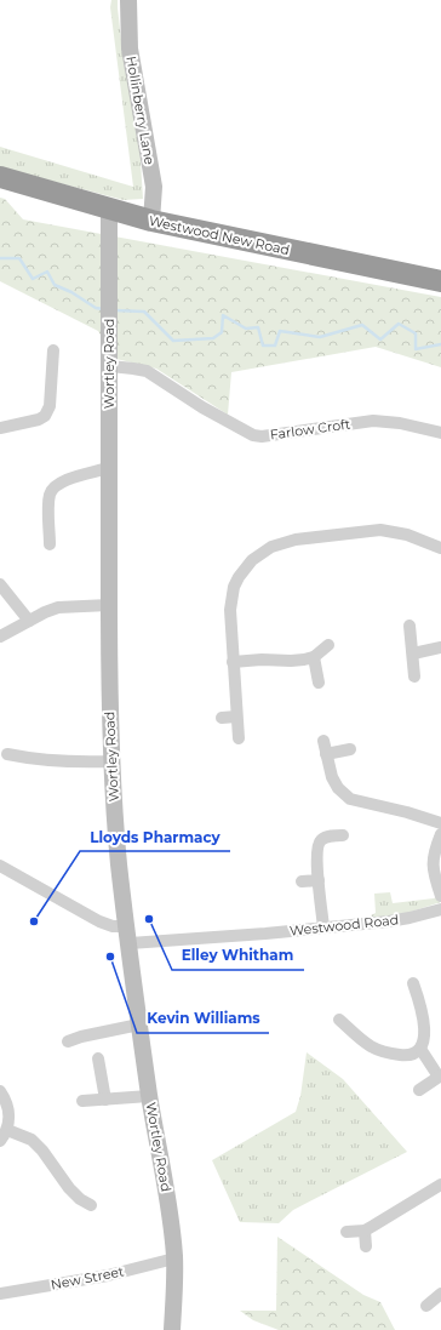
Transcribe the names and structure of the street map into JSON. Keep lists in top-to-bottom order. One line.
{"streets":{"highway":["Westwood New Road"],"street":["Hollinberry Lane","Wortley Road","Farlow Croft","Westwood Road","New Street"]},"crossings":[["Hollinberry Lane","Westwood New Road"],["Westwood New Road","Wortley Road"],["Wortley Road","Farlow Croft"],["Wortley Road","Westwood Road"],["Wortley Road","New Street"]],"places":["Elley Whitham","Lloyds Pharmacy","Kevin Williams"]}
